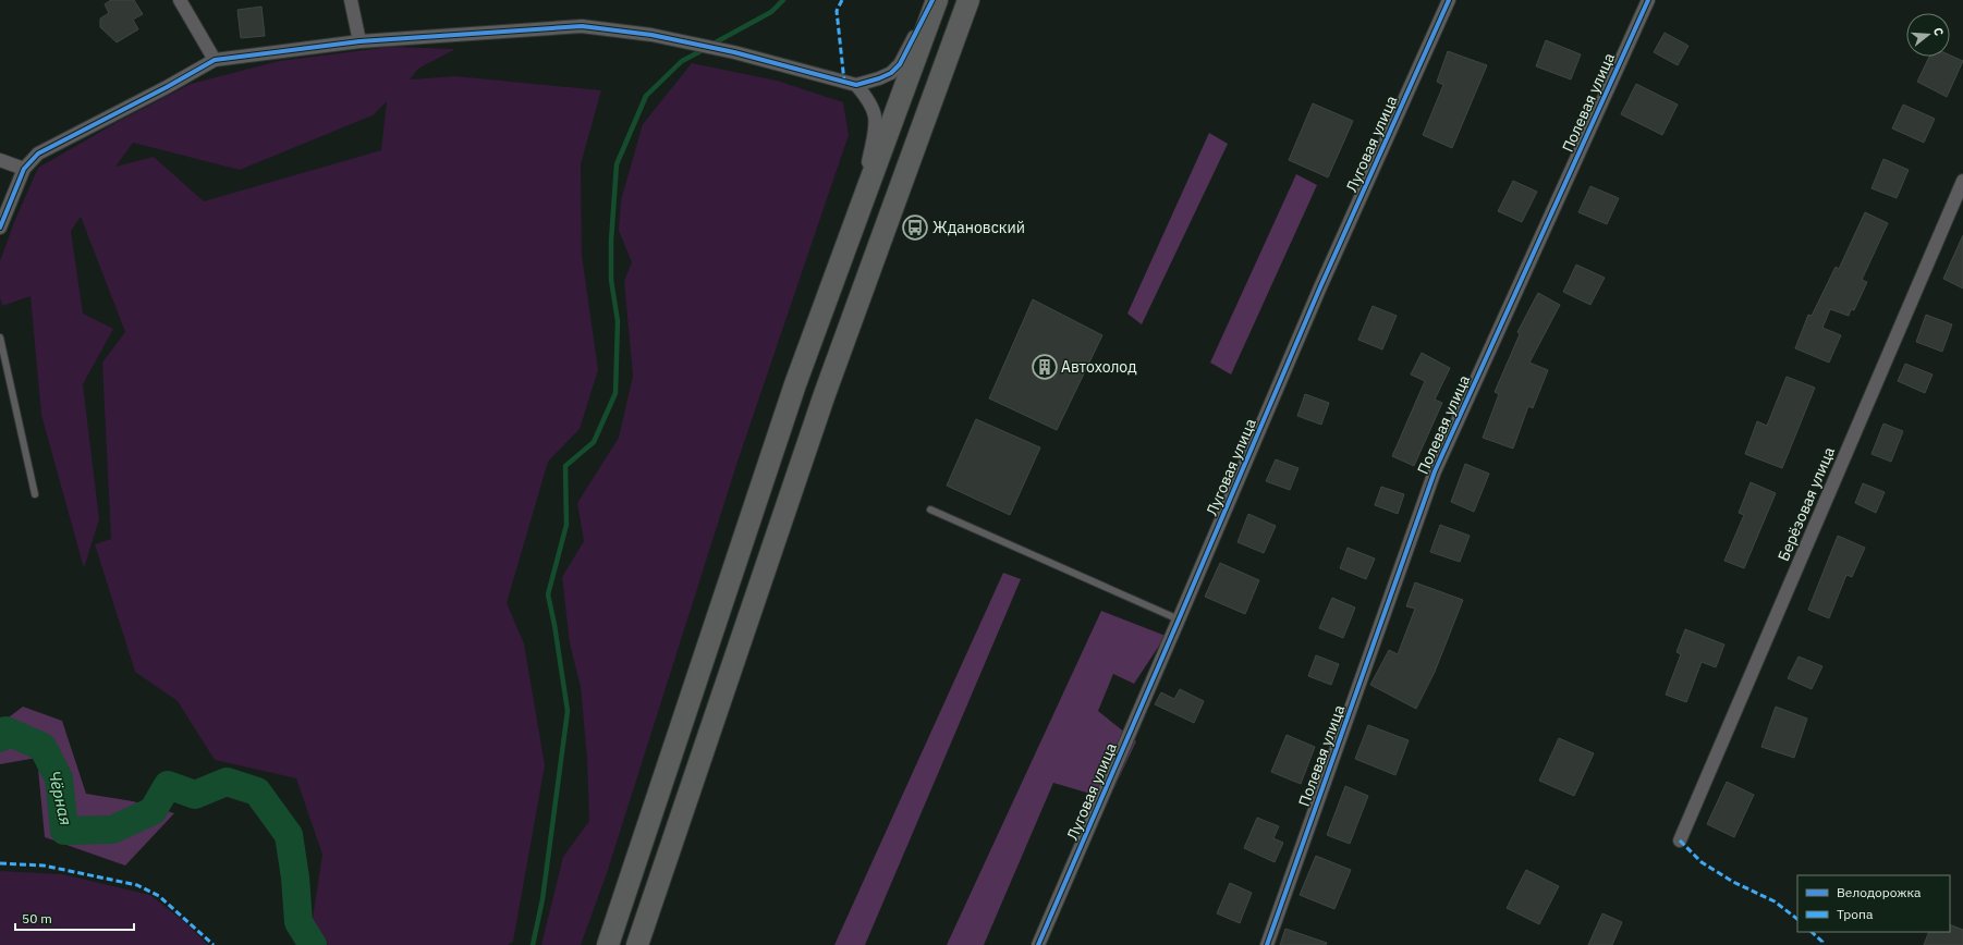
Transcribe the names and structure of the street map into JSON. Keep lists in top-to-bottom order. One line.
{"streets":{"street":["Полевая улица","Луговая улица","Берёзовая улица"]},"water":["Чёрная"],"places":{"bus stop":["Ждановский"],"building":["Автохолод"]},"legend":["Велодорожка","Тропа"],"scale_bar":"50 m","north":"right"}
